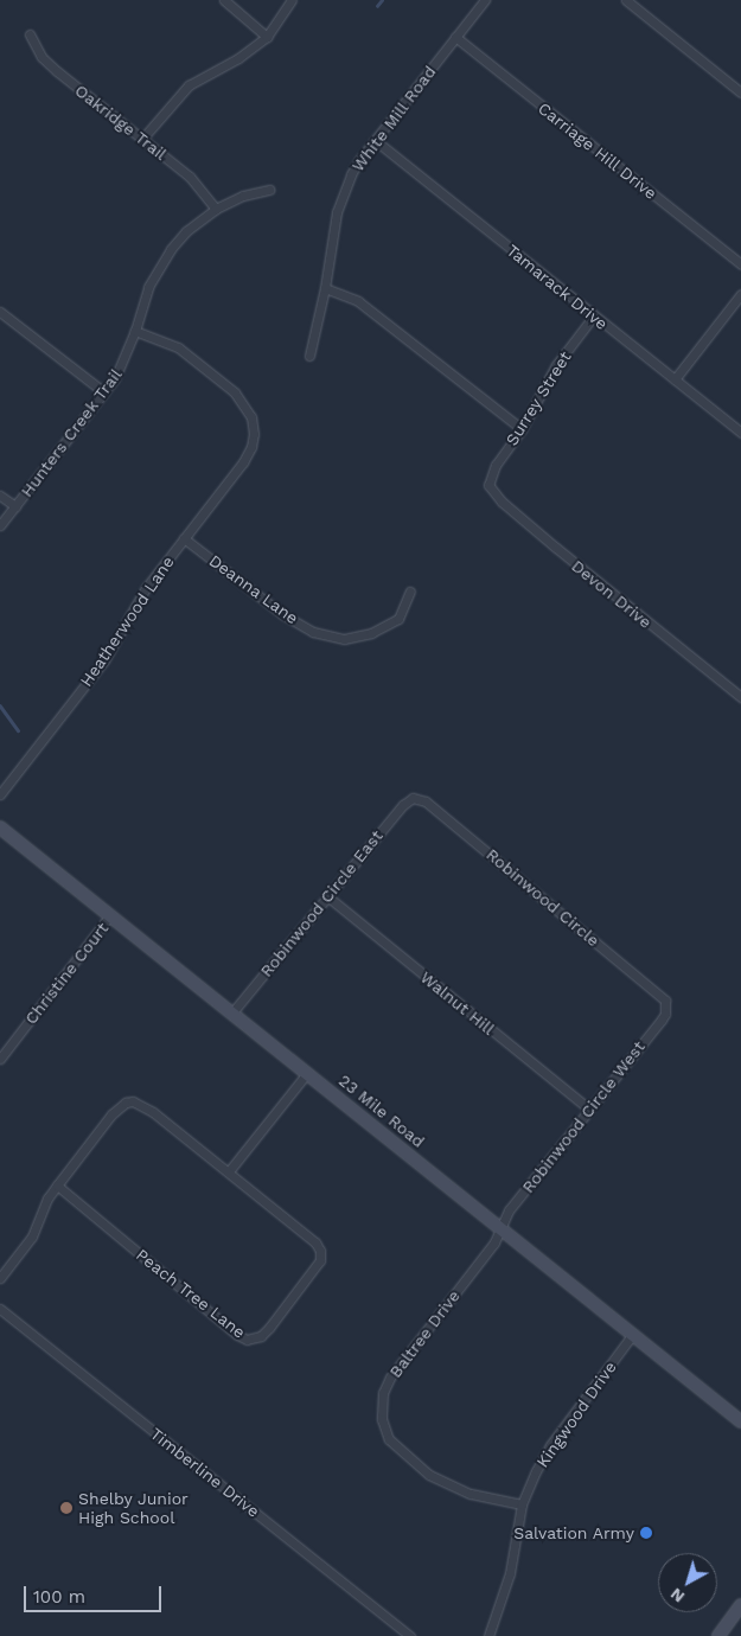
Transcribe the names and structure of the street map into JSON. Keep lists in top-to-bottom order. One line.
{"streets":{"main road":["23 Mile Road"],"street":["White Mill Road","Oakridge Trail","Carriage Hill Drive","Tamarack Drive","Surrey Street","Hunters Creek Trail","Deanna Lane","Devon Drive","Heatherwood Lane","Robinwood Circle","Robinwood Circle East","Christine Court","Walnut Hill","Robinwood Circle West","Peach Tree Lane","Baltree Drive","Kingwood Drive","Timberline Drive"]},"crossings":[["White Mill Road","Carriage Hill Drive"],["White Mill Road","Tamarack Drive"],["Oakridge Trail","Hunters Creek Trail"],["Tamarack Drive","Surrey Street"],["Surrey Street","Devon Drive"],["Hunters Creek Trail","Heatherwood Lane"],["Deanna Lane","Heatherwood Lane"],["Robinwood Circle","Robinwood Circle East"],["Robinwood Circle","Robinwood Circle West"],["Robinwood Circle East","Walnut Hill"],["Robinwood Circle East","23 Mile Road"],["Christine Court","23 Mile Road"],["Walnut Hill","Robinwood Circle West"],["23 Mile Road","Robinwood Circle West"],["23 Mile Road","Baltree Drive"],["23 Mile Road","Kingwood Drive"],["Robinwood Circle West","Baltree Drive"],["Baltree Drive","Kingwood Drive"]],"places":["Shelby Junior High School","Salvation Army"],"scale_bar":"100 m","north":"bottom left"}
